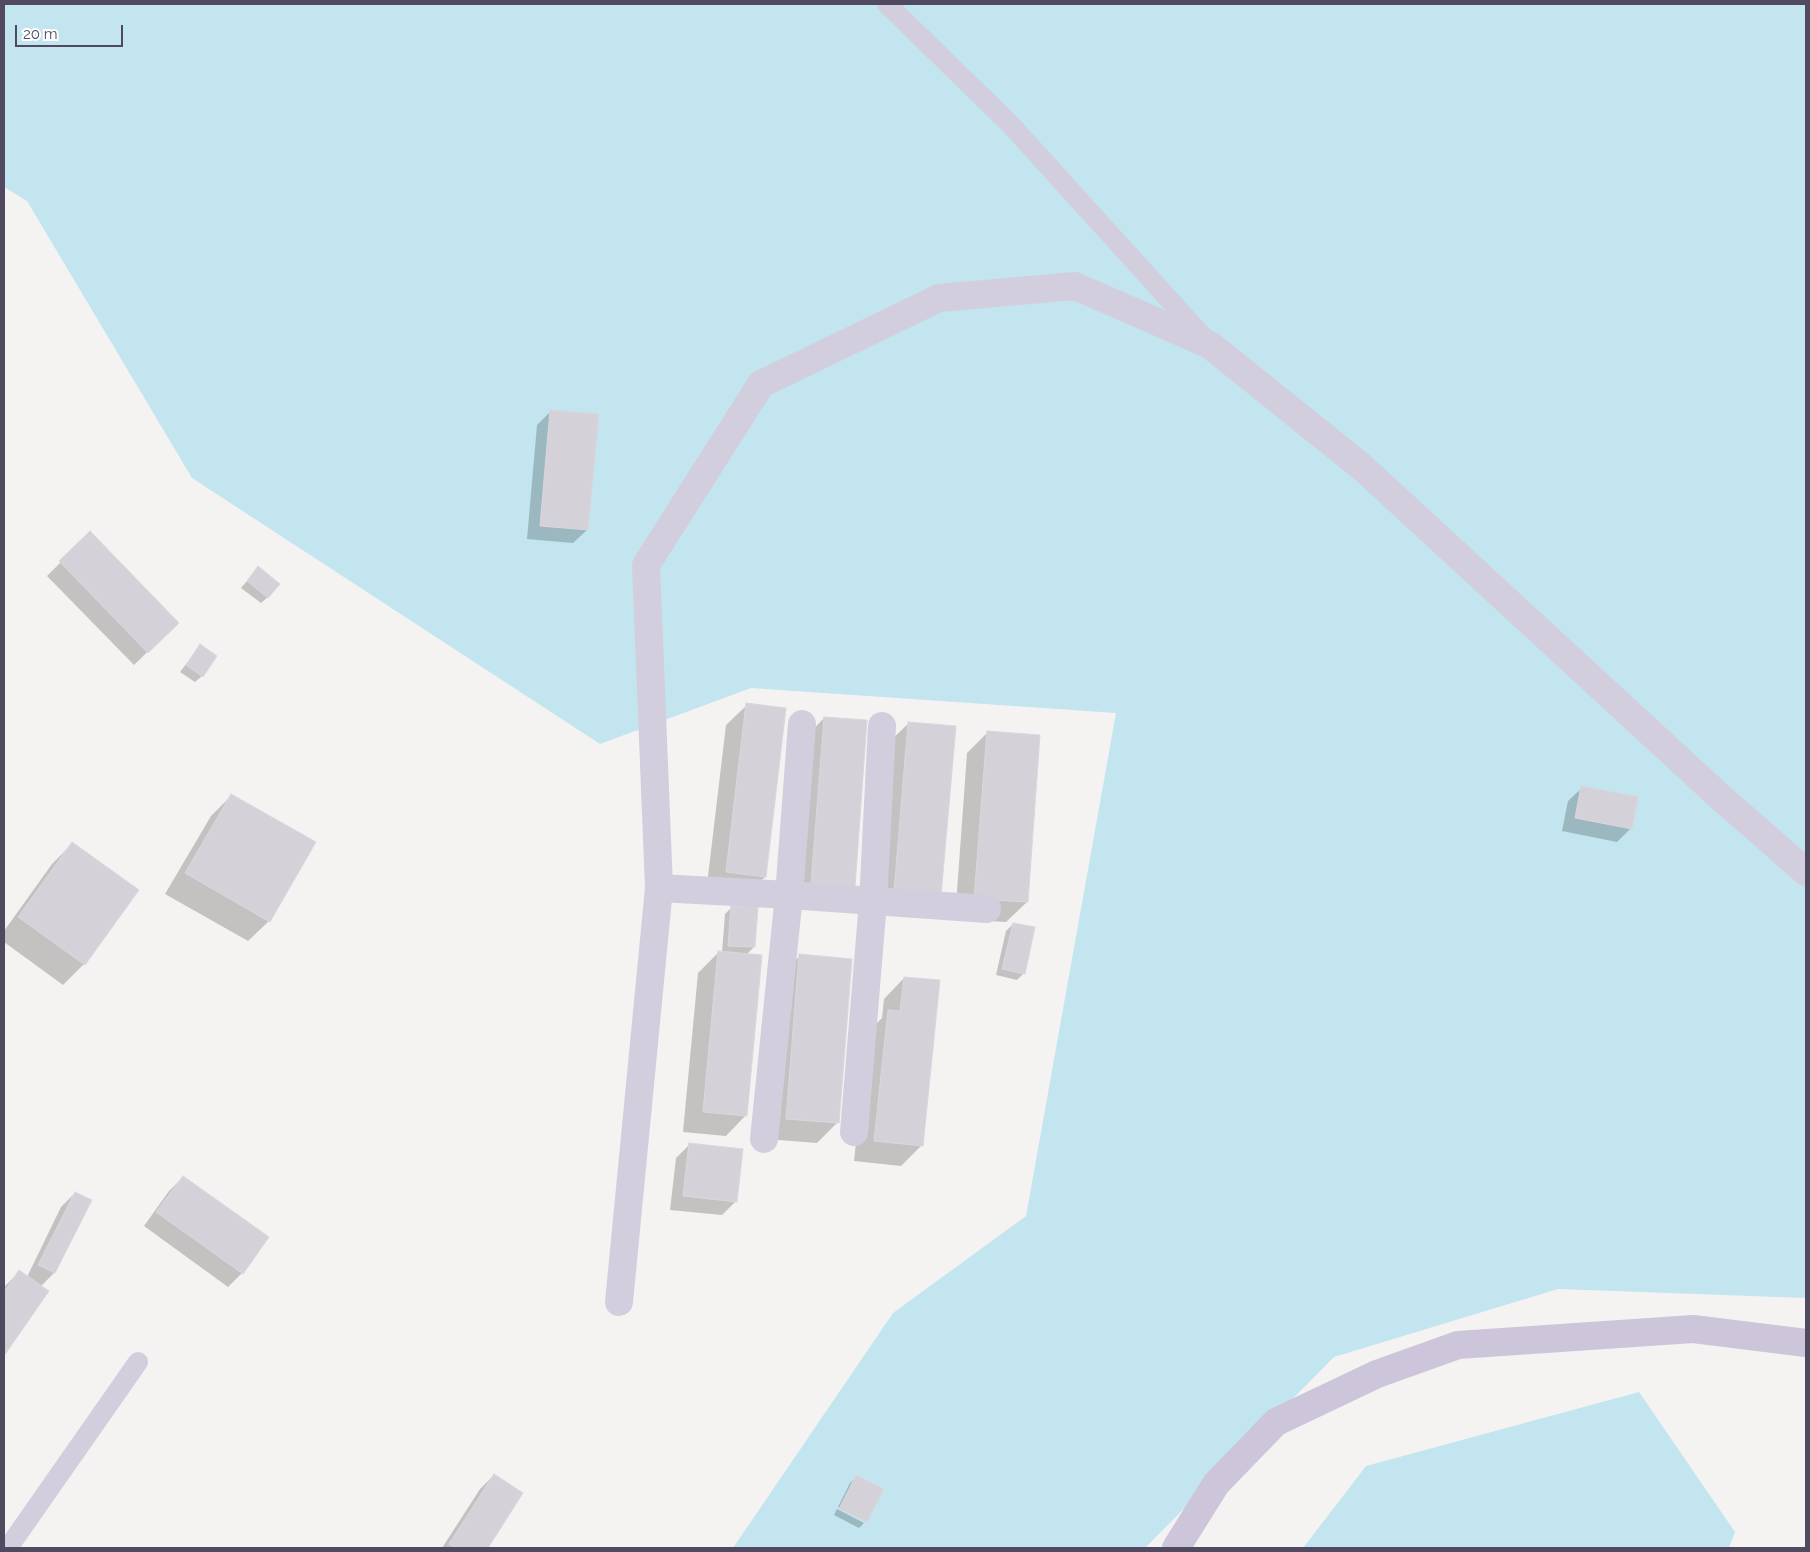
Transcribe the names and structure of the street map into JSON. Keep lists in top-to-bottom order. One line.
{"scale_bar":"20 m"}
